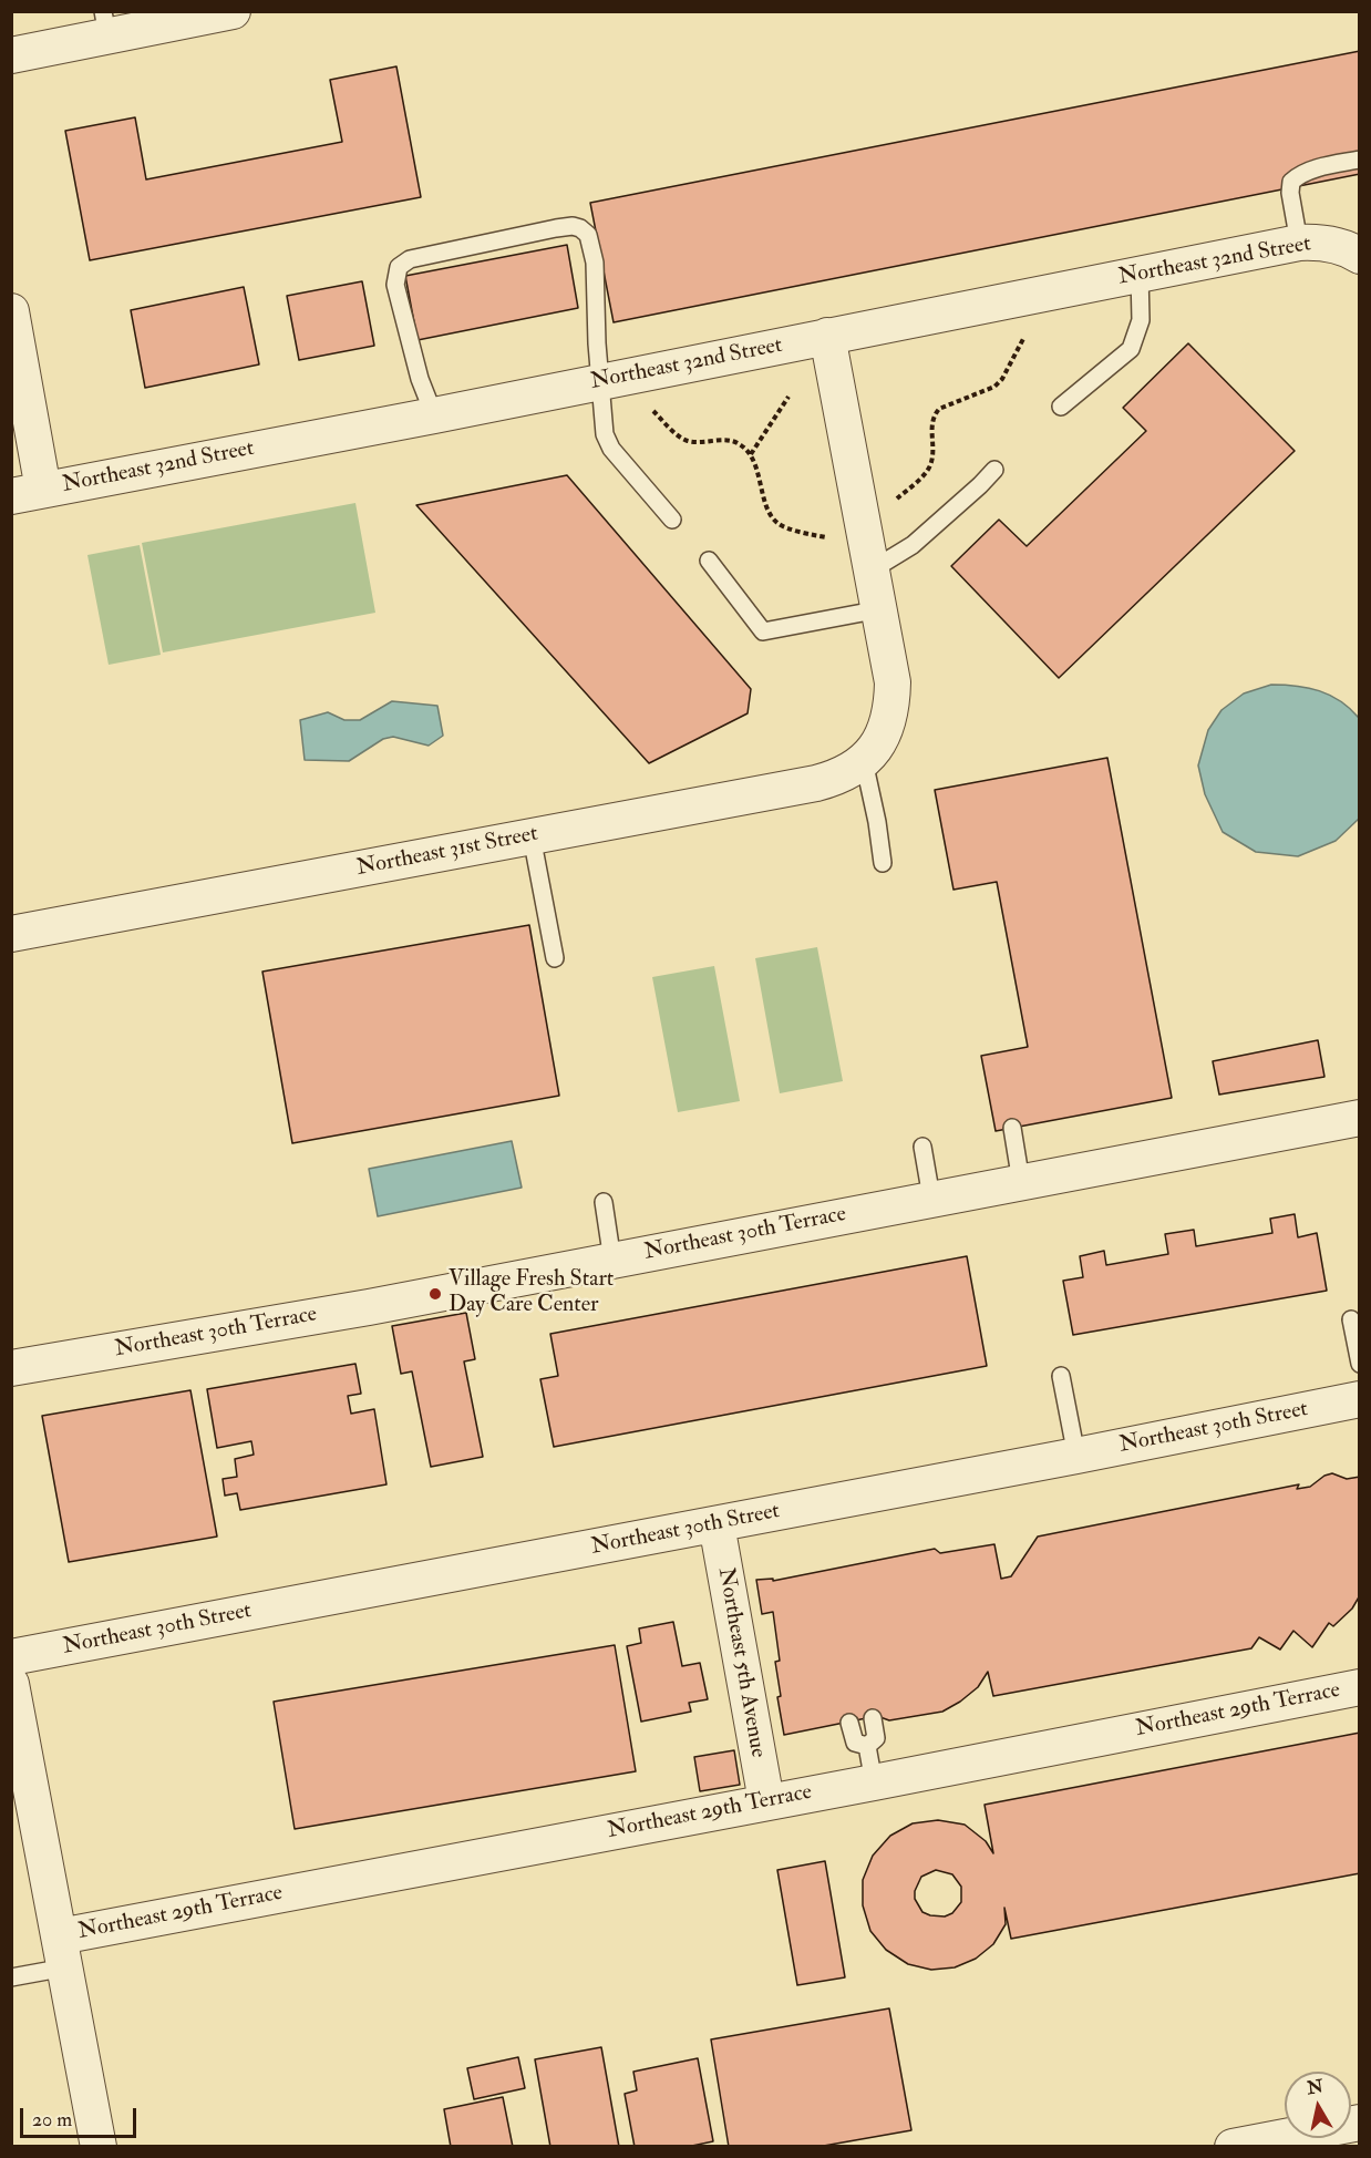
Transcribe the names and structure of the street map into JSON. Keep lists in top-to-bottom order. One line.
{"streets":{"street":["Northeast 32nd Street","Northeast 31st Street","Northeast 30th Terrace","Northeast 30th Street","Northeast 5th Avenue","Northeast 29th Terrace"]},"crossings":[["Northeast 30th Street","Northeast 5th Avenue"],["Northeast 5th Avenue","Northeast 29th Terrace"]],"places":["Village Fresh Start Day Care Center"],"scale_bar":"20 m","north":"top"}
